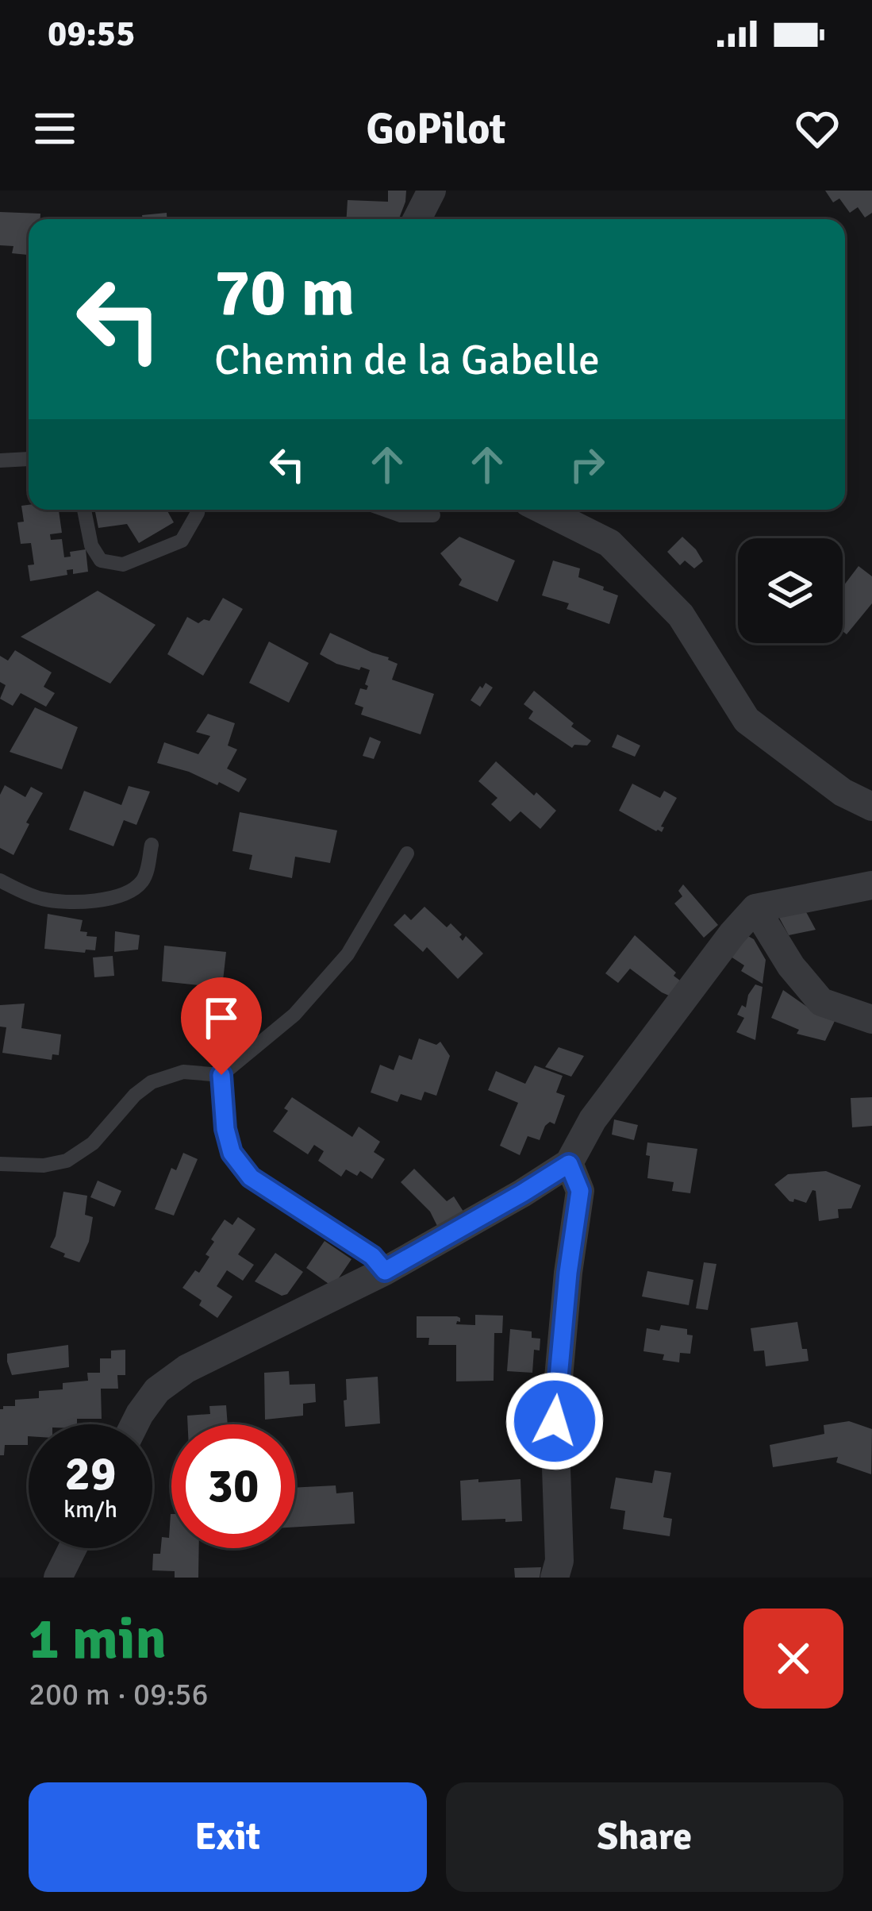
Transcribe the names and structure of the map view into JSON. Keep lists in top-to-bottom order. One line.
{"page":{"status":"09:55","header":"GoPilot","turn":["70 m","Chemin de la Gabelle"],"speed":"29 km/h","limit":"30","heading":["1 min","200 m · 09:56"],"buttons":["Exit","Share"]}}
